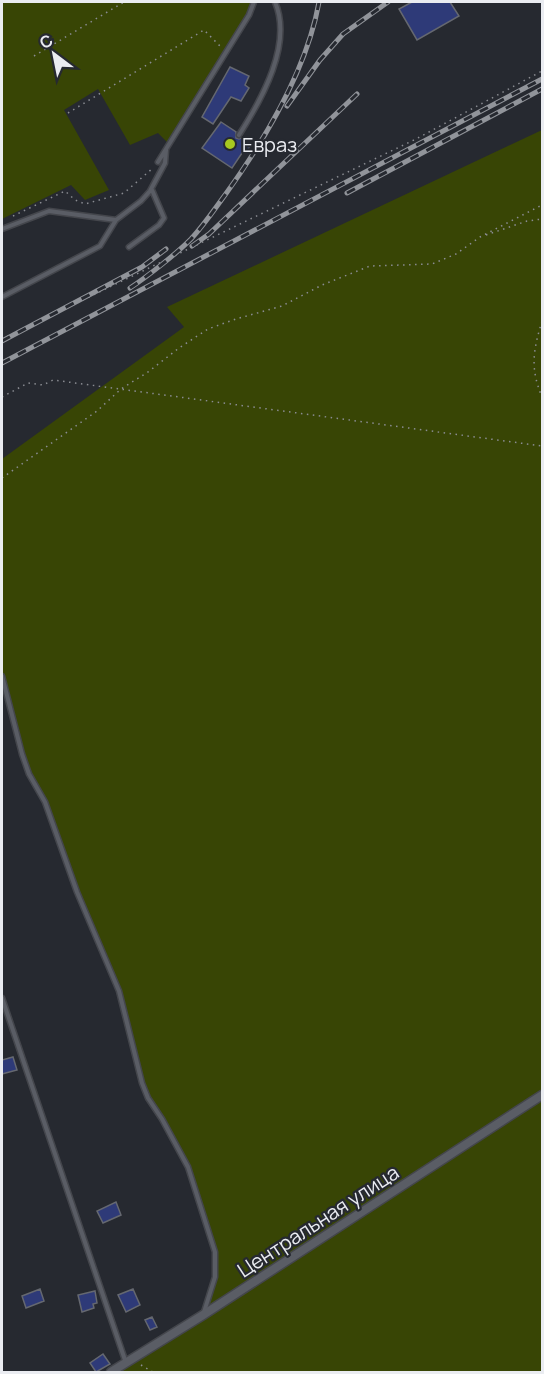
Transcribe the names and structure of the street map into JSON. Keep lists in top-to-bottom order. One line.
{"streets":{"street":["Центральная улица"]},"places":["Евраз"],"north":"top left"}
